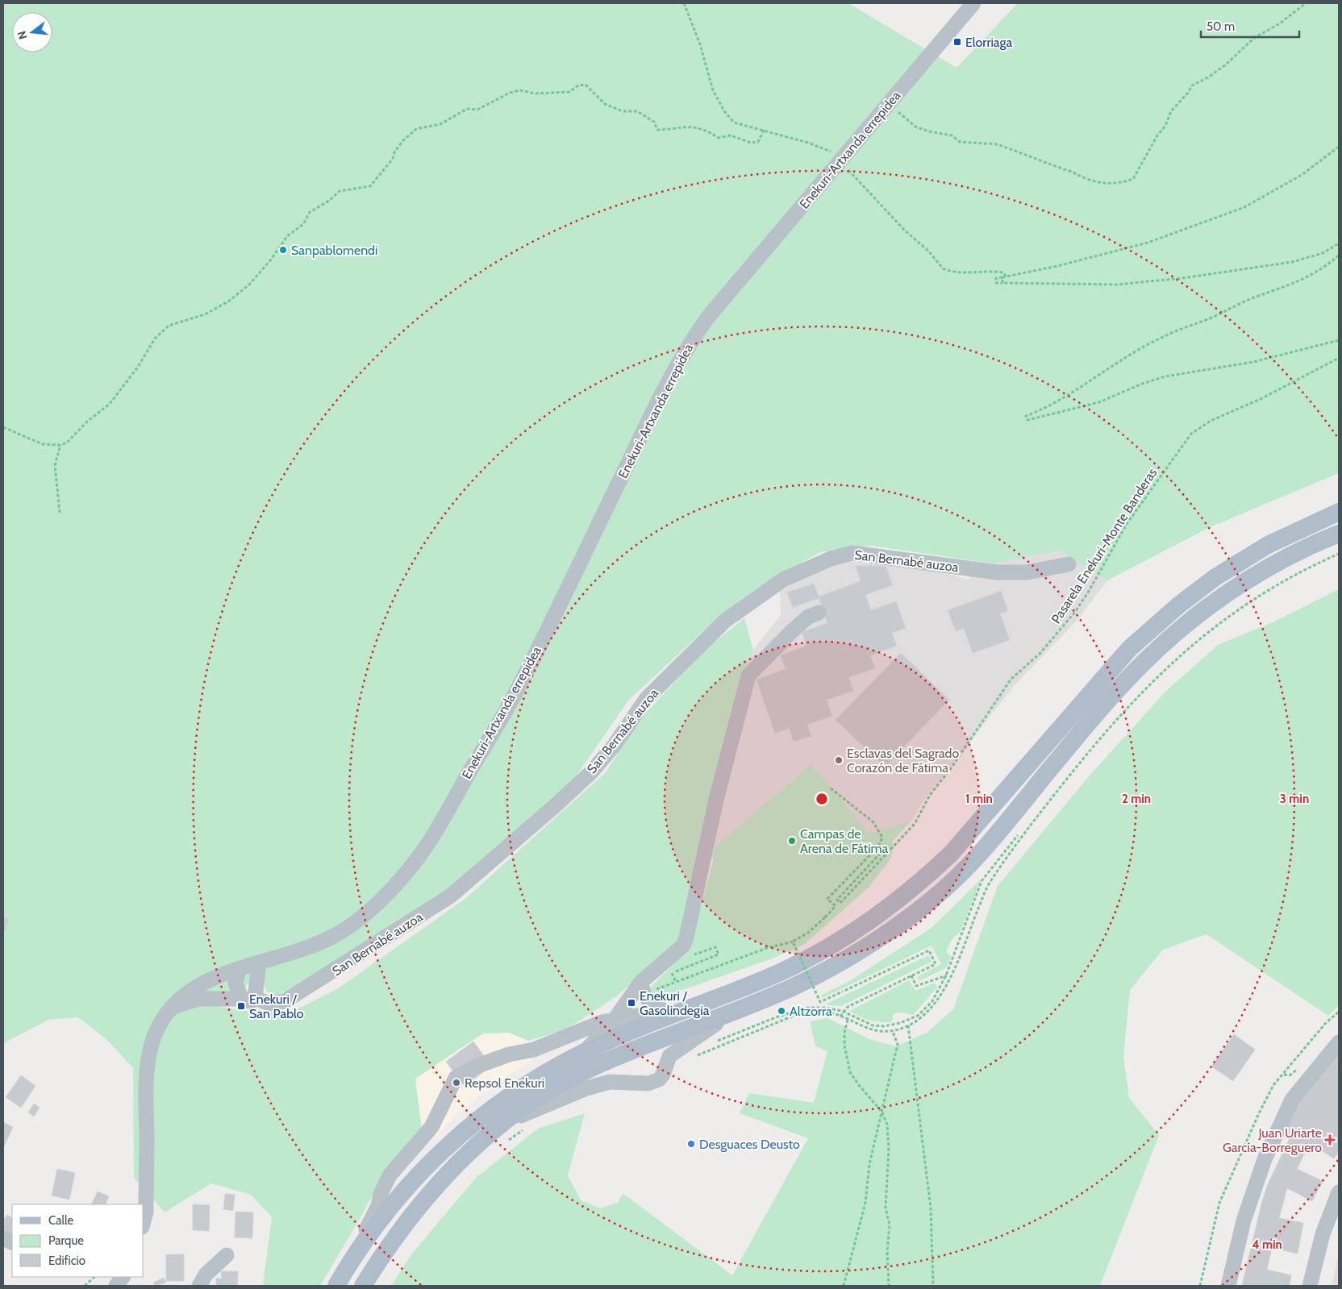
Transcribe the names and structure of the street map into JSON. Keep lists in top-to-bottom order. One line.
{"streets":{"street":["Enekuri-Artxanda errepidea","San Bernabé auzoa"],"path":["Pasarela Enekuri-Monte Banderas"]},"places":{"transit":["Elorriaga","Enekuri / Gasolindegia","Enekuri / San Pablo"],"other":["Sanpablomendi","Esclavas del Sagrado Corazón de Fátima","Campas de Arena de Fátima","Altzorra","Repsol Enekuri","Desguaces Deusto"],"health":["Juan Uriarte García-Borreguero"]},"legend":["Calle","Parque","Edificio"],"scale_bar":"50 m","north":"left","rings":["1 min","2 min","3 min","4 min"]}
